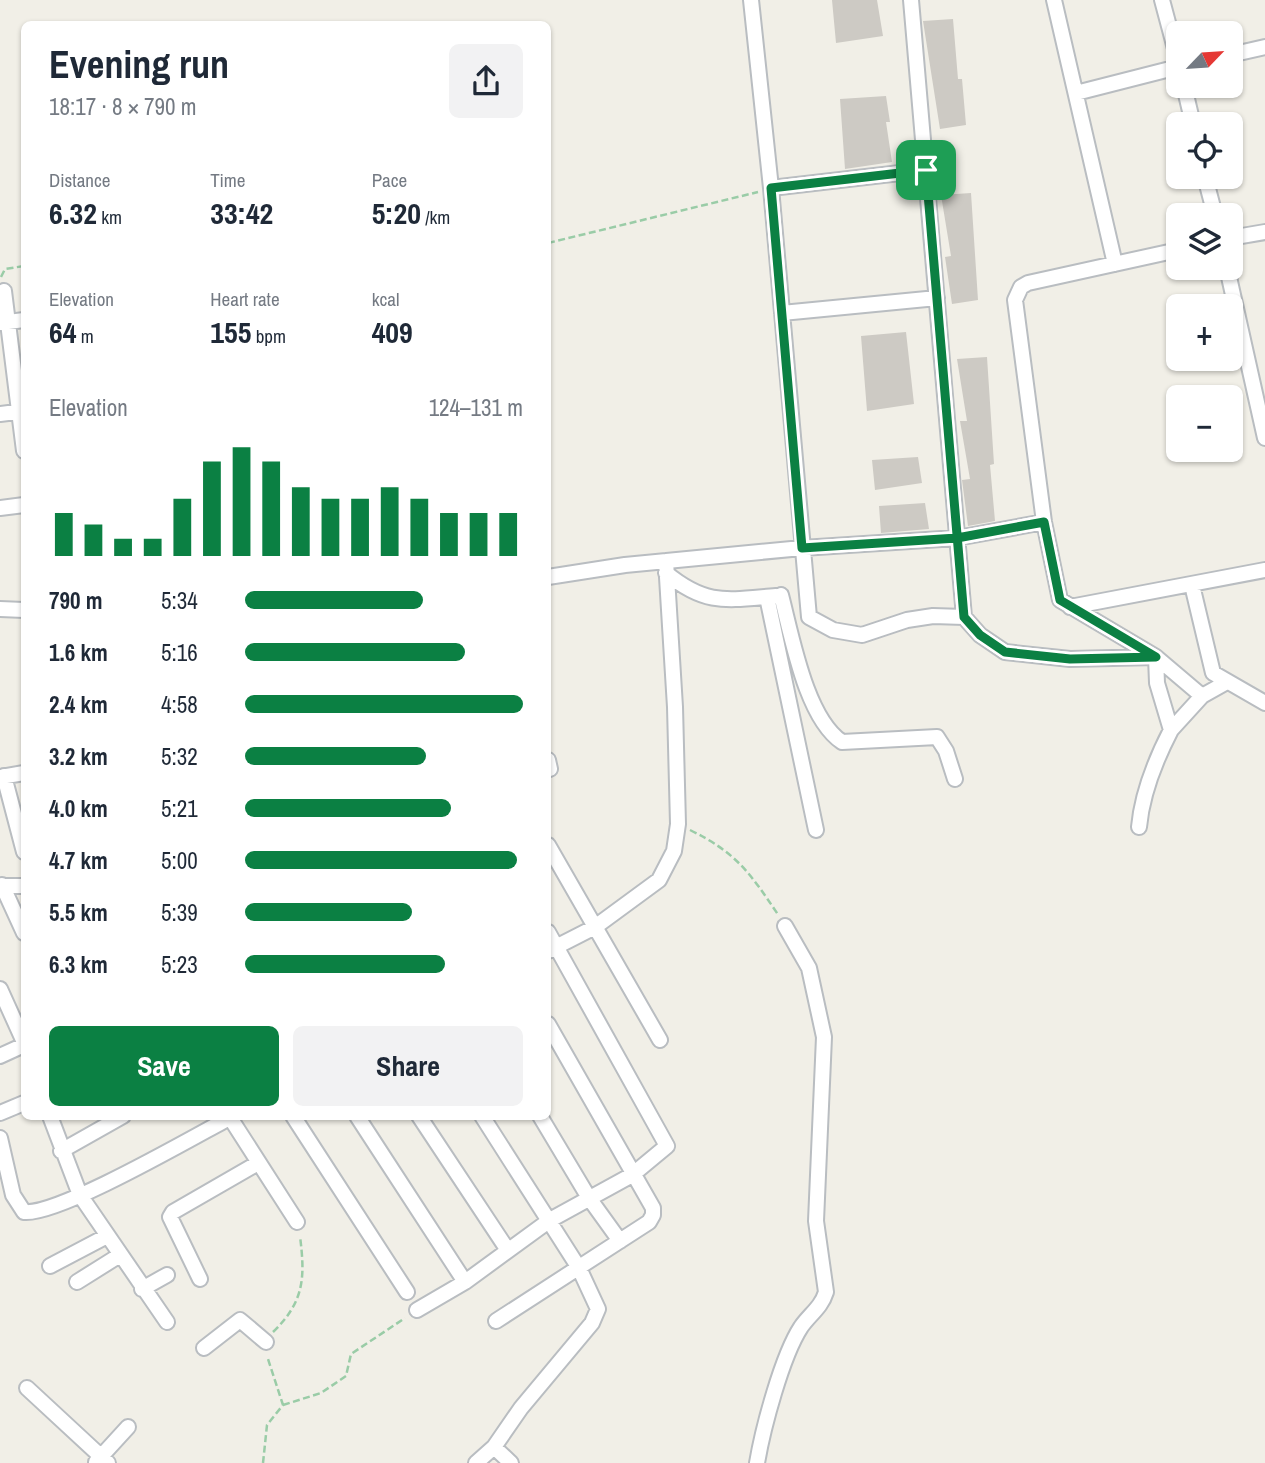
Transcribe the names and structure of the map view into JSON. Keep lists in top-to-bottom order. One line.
{"north":"top right","page":{"map_buttons":["+","−"],"heading":["Evening run","18:17 · 8 × 790 m"],"stats":[["Distance","6.32 km"],["Time","33:42"],["Pace","5:20 /km"],["Elevation","64 m"],["Heart rate","155 bpm"],["kcal","409"]],"chart":["Elevation","124–131 m"],"list":[{"name":"790 m","note":"5:34"},{"name":"1.6 km","note":"5:16"},{"name":"2.4 km","note":"4:58"},{"name":"3.2 km","note":"5:32"},{"name":"4.0 km","note":"5:21"},{"name":"4.7 km","note":"5:00"},{"name":"5.5 km","note":"5:39"},{"name":"6.3 km","note":"5:23"}],"buttons":["Save","Share"]}}
